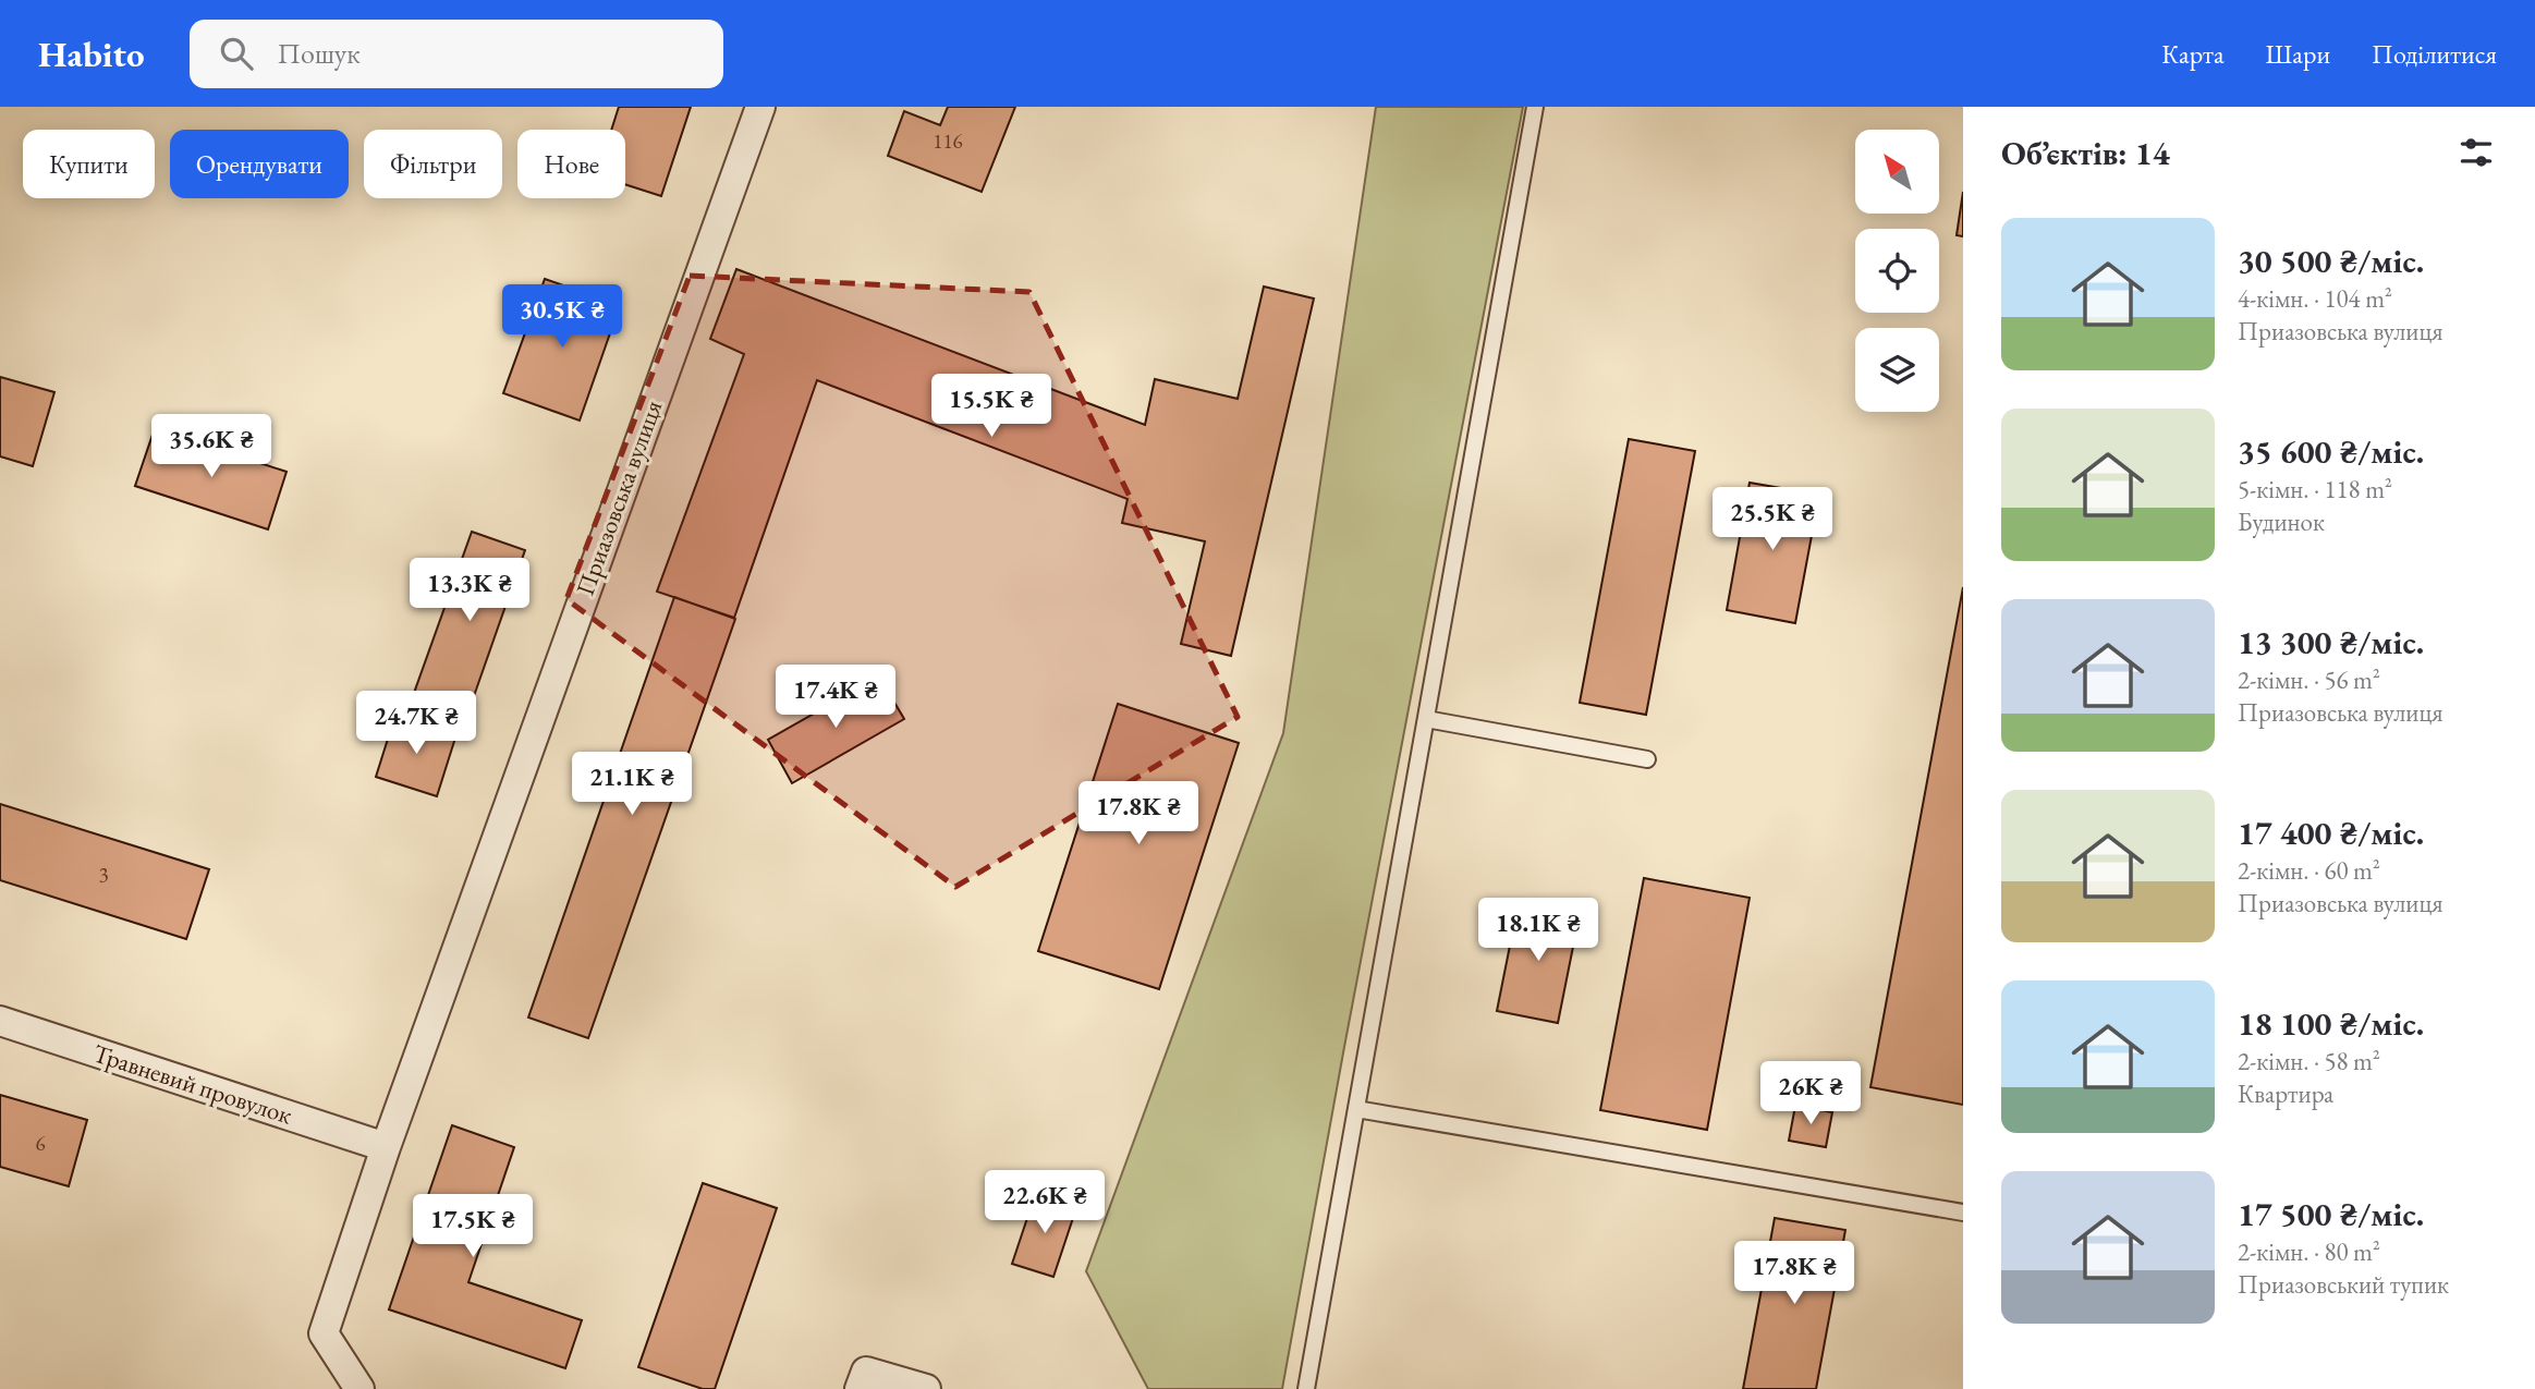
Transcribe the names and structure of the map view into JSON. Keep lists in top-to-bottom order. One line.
{"streets":{"street":["Приазовська вулиця","Травневий провулок"]},"crossings":[["Приазовська вулиця","Травневий провулок"]],"house_numbers":["116","3","6"],"north":"top left","page":{"header":"Habito","search":"Пошук","nav":["Карта","Шари","Поділитися"],"heading":"Об’єктів: 14","chip":["Купити","Орендувати","Фільтри","Нове"],"list":[{"name":"30 500 ₴/міс.","note":"4-кімн. · 104 m² · Приазовська вулиця"},{"name":"35 600 ₴/міс.","note":"5-кімн. · 118 m² · Будинок"},{"name":"13 300 ₴/міс.","note":"2-кімн. · 56 m² · Приазовська вулиця"},{"name":"17 400 ₴/міс.","note":"2-кімн. · 60 m² · Приазовська вулиця"},{"name":"18 100 ₴/міс.","note":"2-кімн. · 58 m² · Квартира"},{"name":"17 500 ₴/міс.","note":"2-кімн. · 80 m² · Приазовський тупик"}],"price":["30.5K ₴","15.5K ₴","35.6K ₴","25.5K ₴","13.3K ₴","17.4K ₴","24.7K ₴","21.1K ₴","17.8K ₴","18.1K ₴","26K ₴","22.6K ₴","17.5K ₴","17.8K ₴"]}}
